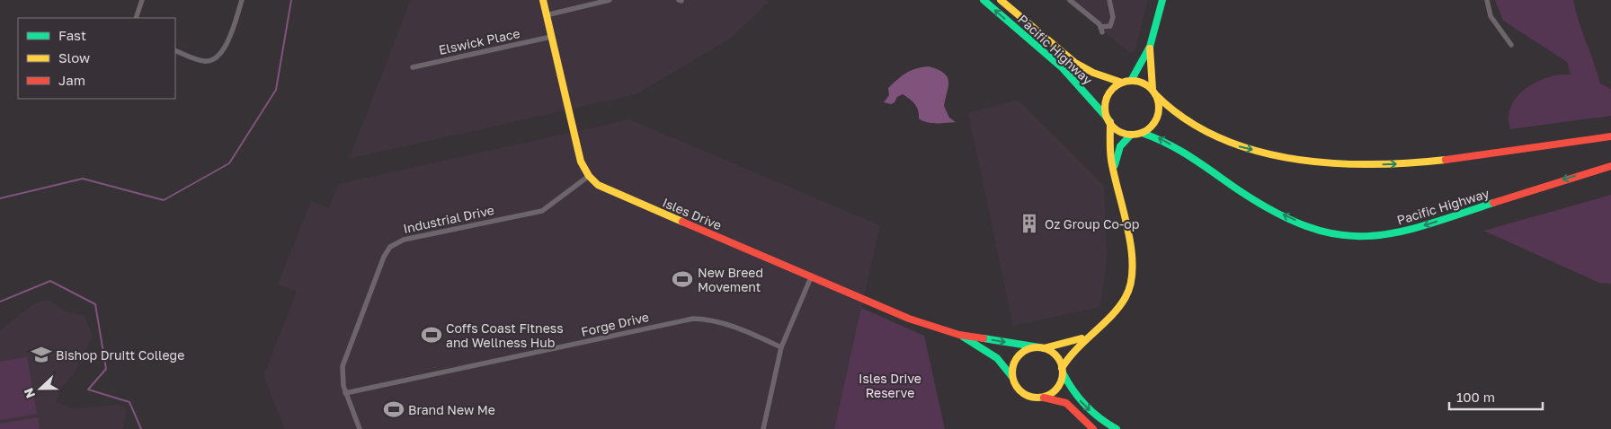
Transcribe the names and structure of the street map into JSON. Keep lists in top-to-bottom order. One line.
{"streets":{"main road":["Pacific Highway","Isles Drive"],"street":["Elswick Place","Industrial Drive","Forge Drive"]},"crossings":[["Elswick Place","Isles Drive"],["Isles Drive","Industrial Drive"],["Industrial Drive","Forge Drive"]],"parks":["Isles Drive Reserve"],"places":{"building":["Oz Group Co-op"],"sports":["New Breed Movement","Coffs Coast Fitness and Wellness Hub","Brand New Me"],"school or university":["Bishop Druitt College"]},"legend":["Fast","Slow","Jam"],"scale_bar":"100 m","north":"left"}
